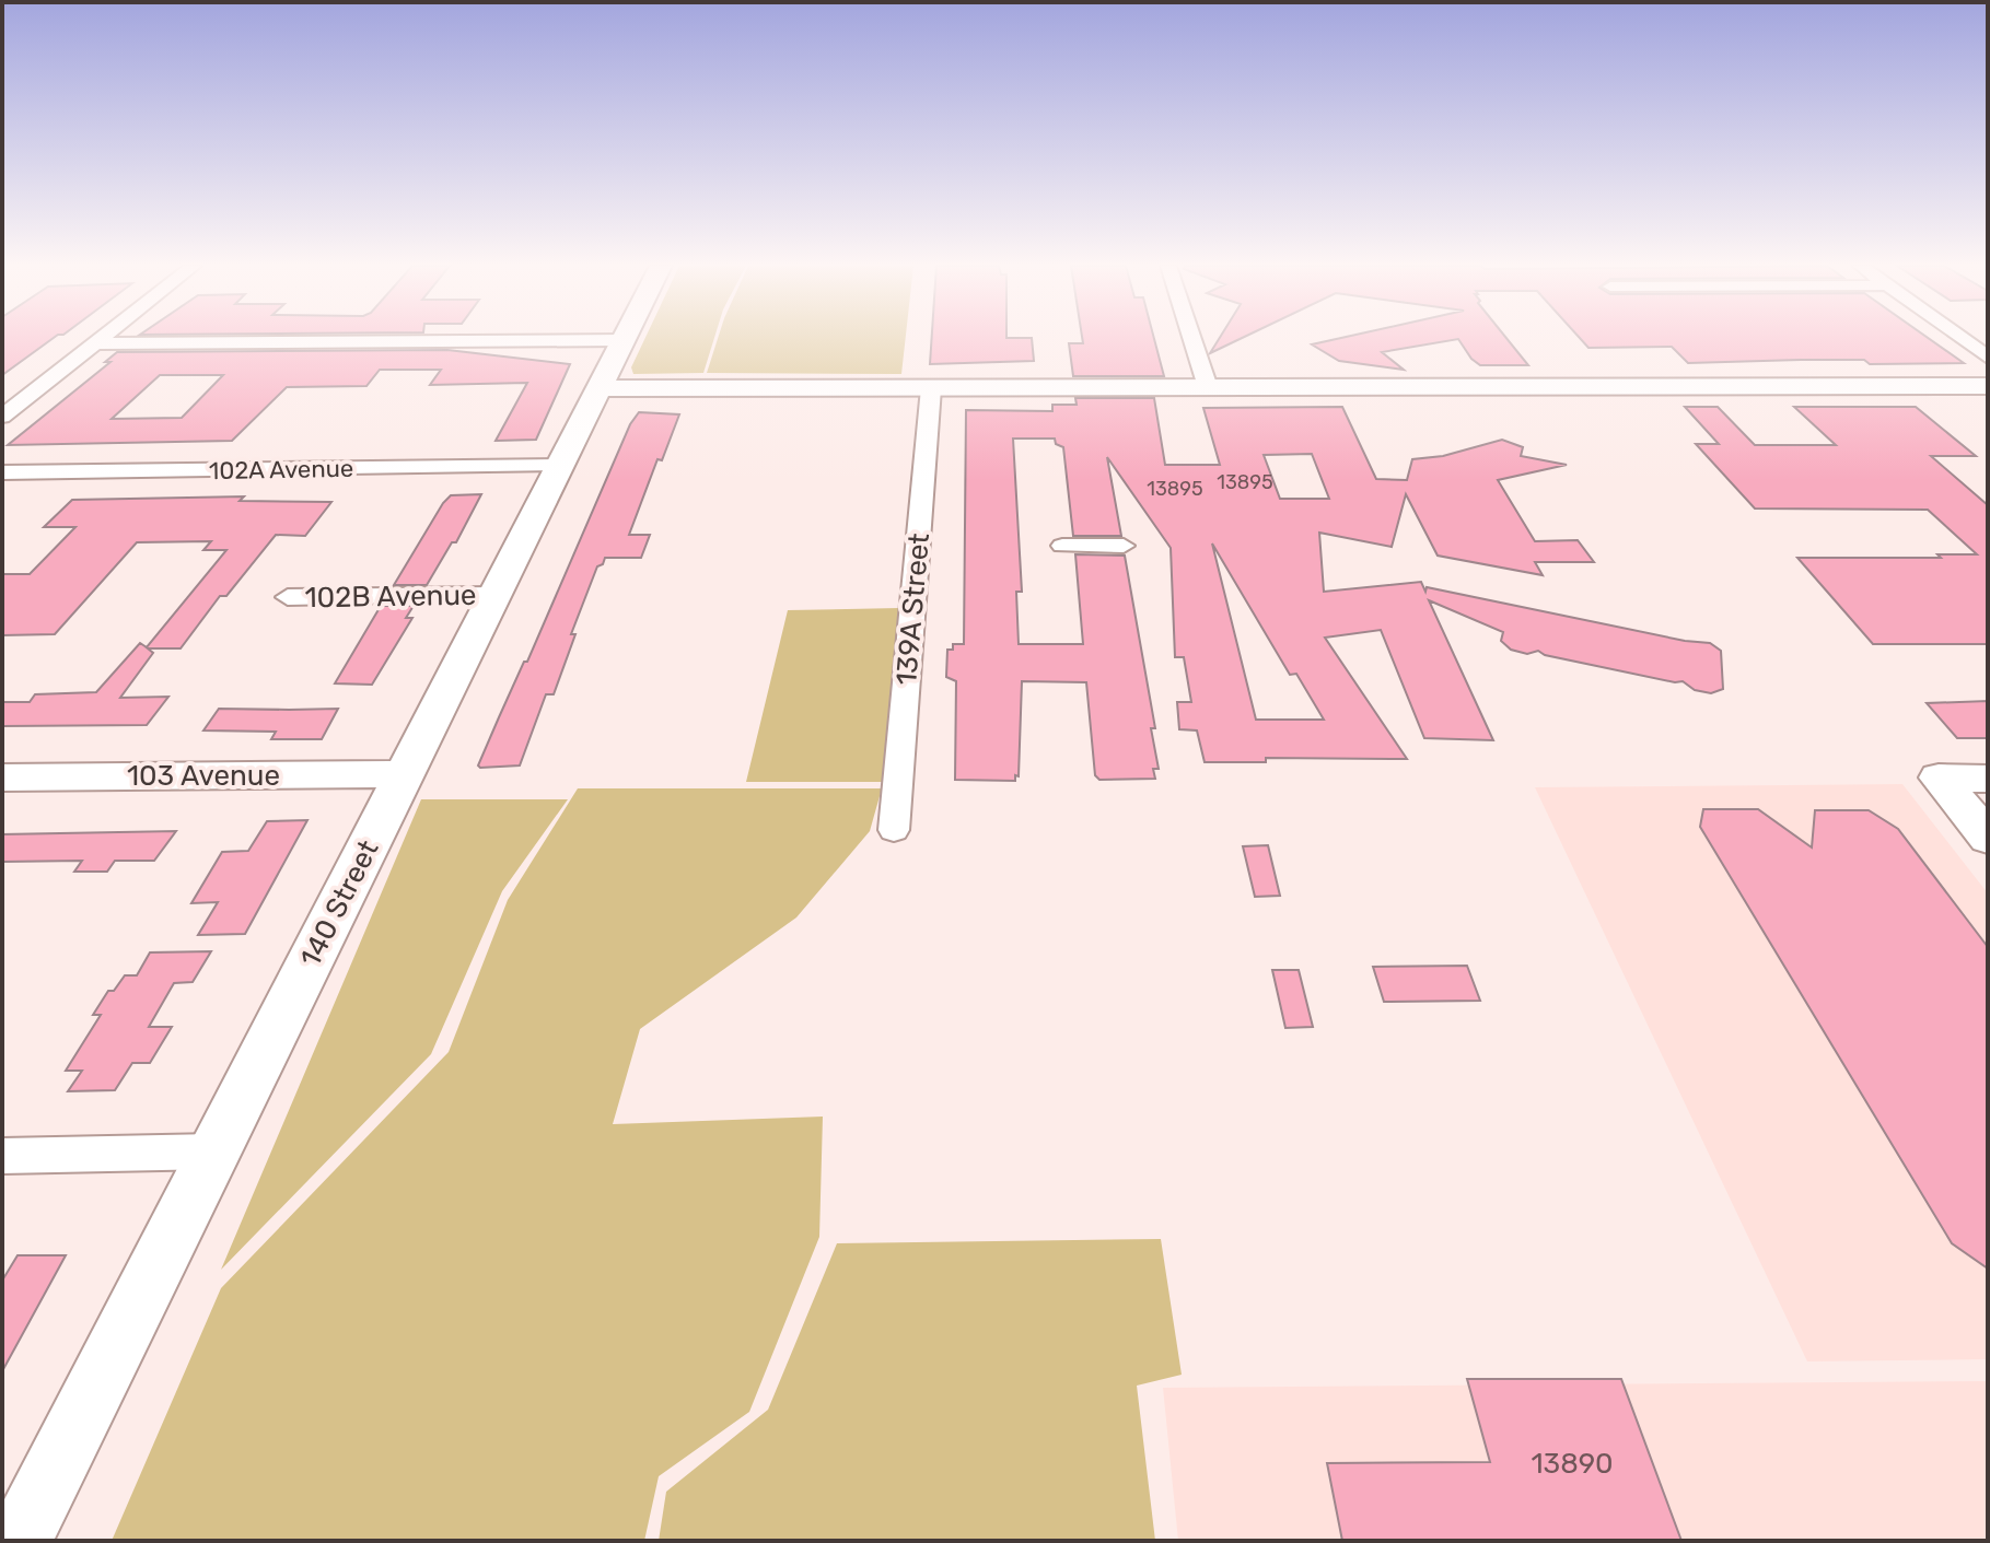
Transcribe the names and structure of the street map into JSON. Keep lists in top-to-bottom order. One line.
{"streets":{"street":["102A Avenue","102B Avenue","139A Street","103 Avenue","140 Street"]},"crossings":[["102A Avenue","140 Street"],["102B Avenue","140 Street"],["103 Avenue","140 Street"]],"house_numbers":["13895","13895","13890"]}
